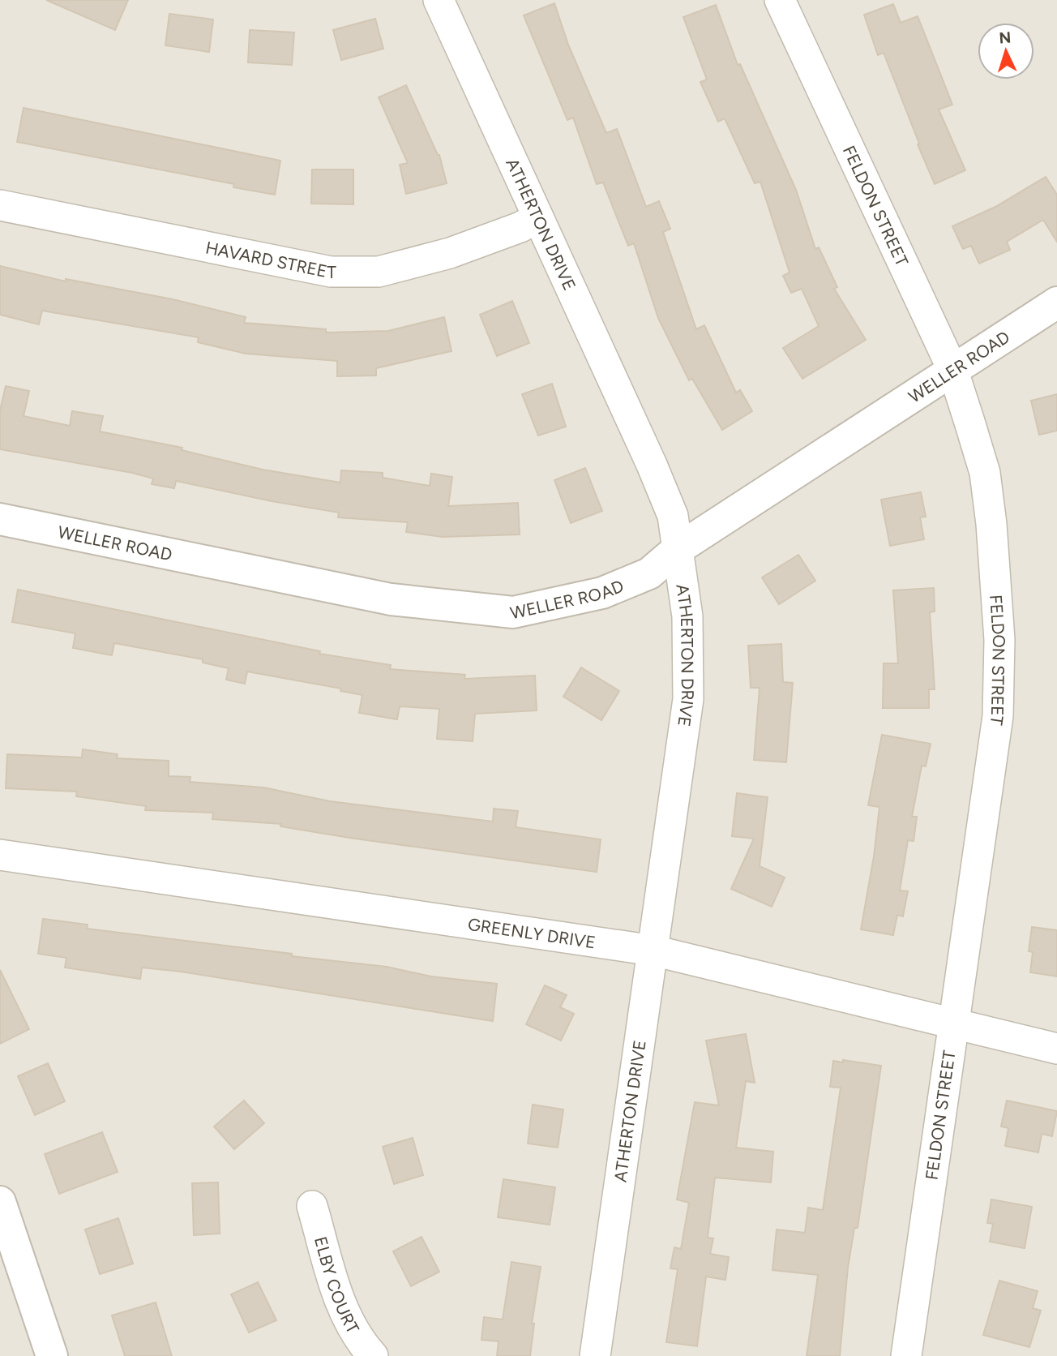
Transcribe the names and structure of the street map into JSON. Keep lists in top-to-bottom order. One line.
{"streets":{"street":["FELDON STREET","ATHERTON DRIVE","HAVARD STREET","WELLER ROAD","GREENLY DRIVE","ELBY COURT"]},"crossings":[["FELDON STREET","WELLER ROAD"],["FELDON STREET","GREENLY DRIVE"],["ATHERTON DRIVE","HAVARD STREET"],["ATHERTON DRIVE","WELLER ROAD"],["ATHERTON DRIVE","GREENLY DRIVE"]],"north":"top"}
